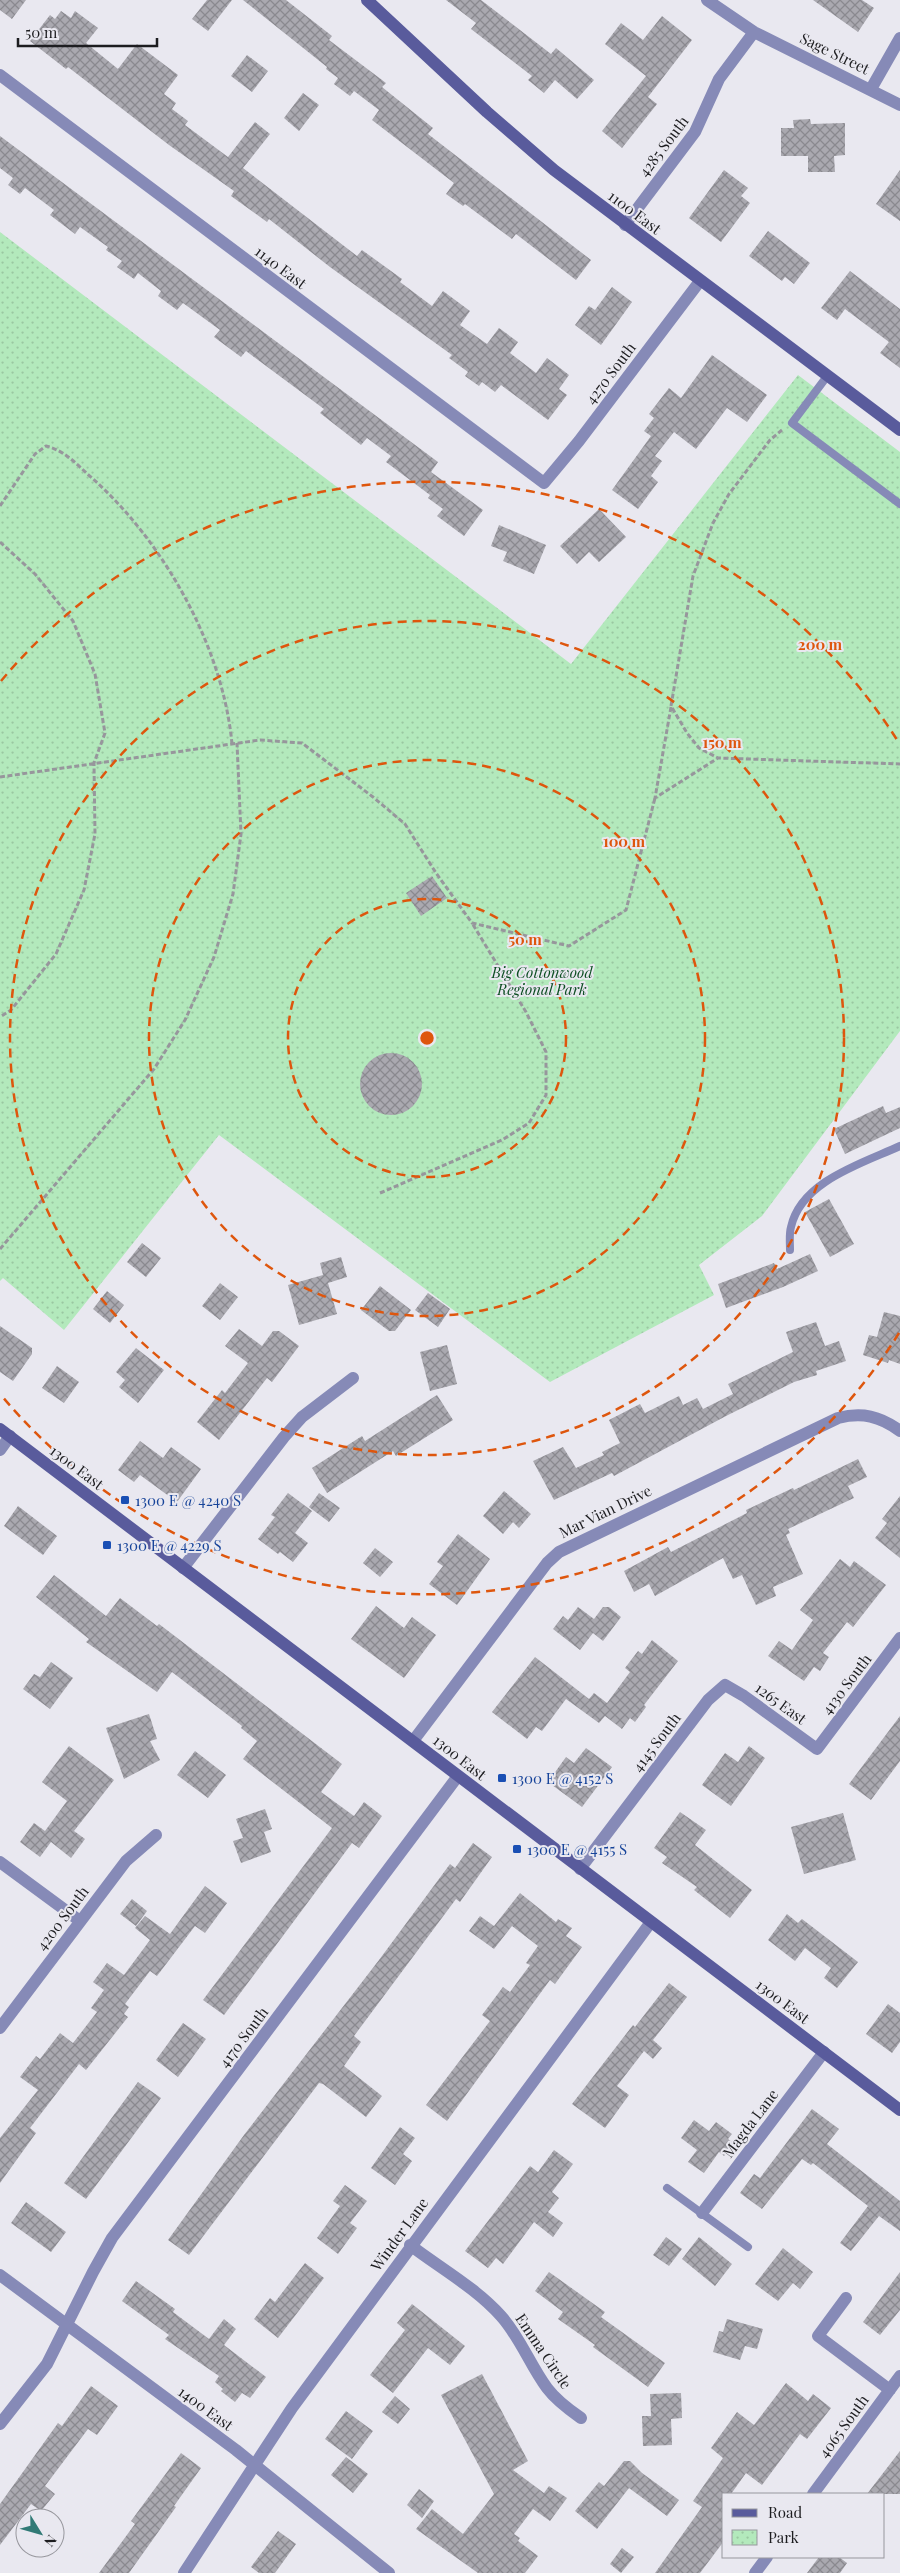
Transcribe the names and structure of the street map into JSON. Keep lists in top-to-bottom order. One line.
{"streets":{"main road":["1100 East","1300 East"],"street":["Sage Street","4285 South","1140 East","4270 South","Mar Vian Drive","4130 South","1265 East","4145 South","4200 South","4170 South","Magda Lane","Winder Lane","Emma Circle","1400 East","4065 South"]},"crossings":[["Sage Street","4285 South"],["4285 South","1100 East"],["1100 East","4270 South"],["1140 East","4270 South"],["1300 East","Mar Vian Drive"],["1300 East","4145 South"],["1300 East","4170 South"],["1300 East","Magda Lane"],["1300 East","Winder Lane"],["4130 South","1265 East"],["1265 East","4145 South"],["4170 South","1400 East"],["Winder Lane","Emma Circle"],["Winder Lane","1400 East"]],"parks":["Big Cottonwood Regional Park"],"places":{"transit":["1300 E @ 4240 S","1300 E @ 4229 S","1300 E @ 4152 S","1300 E @ 4155 S"]},"legend":["Road","Park"],"scale_bar":"50 m","north":"bottom right","rings":["200 m","150 m","100 m","50 m"]}
